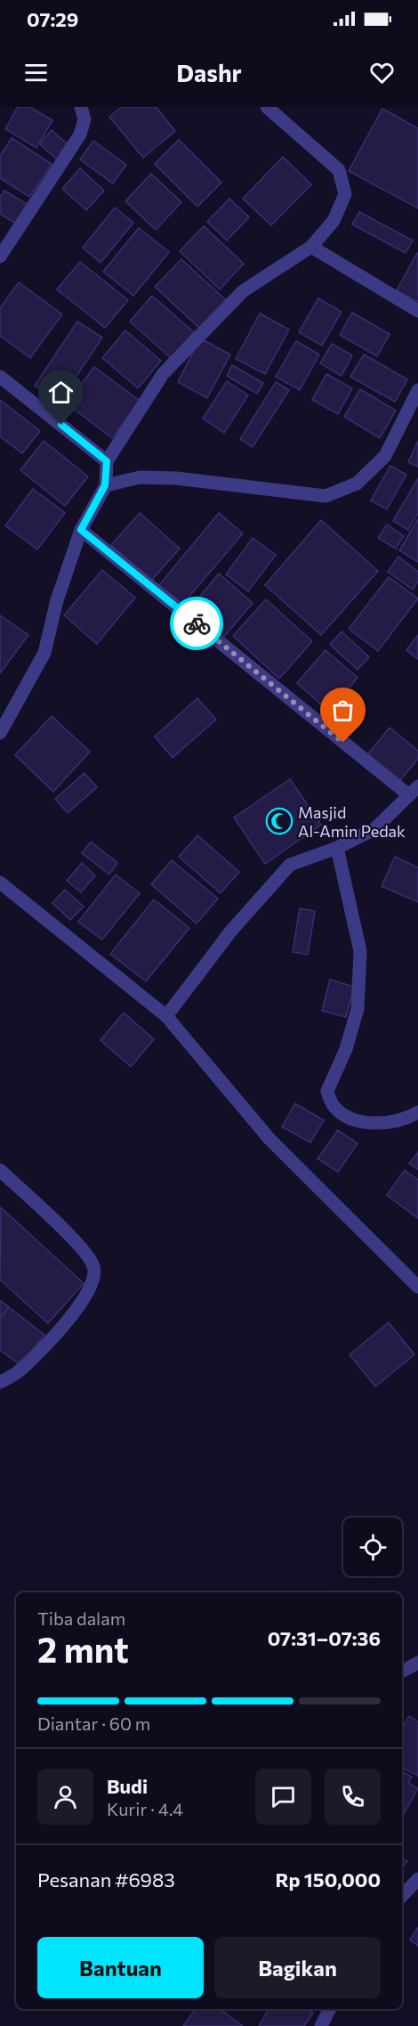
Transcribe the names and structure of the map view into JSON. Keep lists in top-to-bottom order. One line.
{"places":{"mosque":["Masjid Al-Amin Pedak"]},"page":{"status":"07:29","header":"Dashr","heading":["2 mnt","Tiba dalam","07:31–07:36"],"panel":["Budi","Kurir · 4.4","Pesanan #6983","Rp 150,000"],"bar":"Diantar · 60 m","buttons":["Bantuan","Bagikan"]}}
